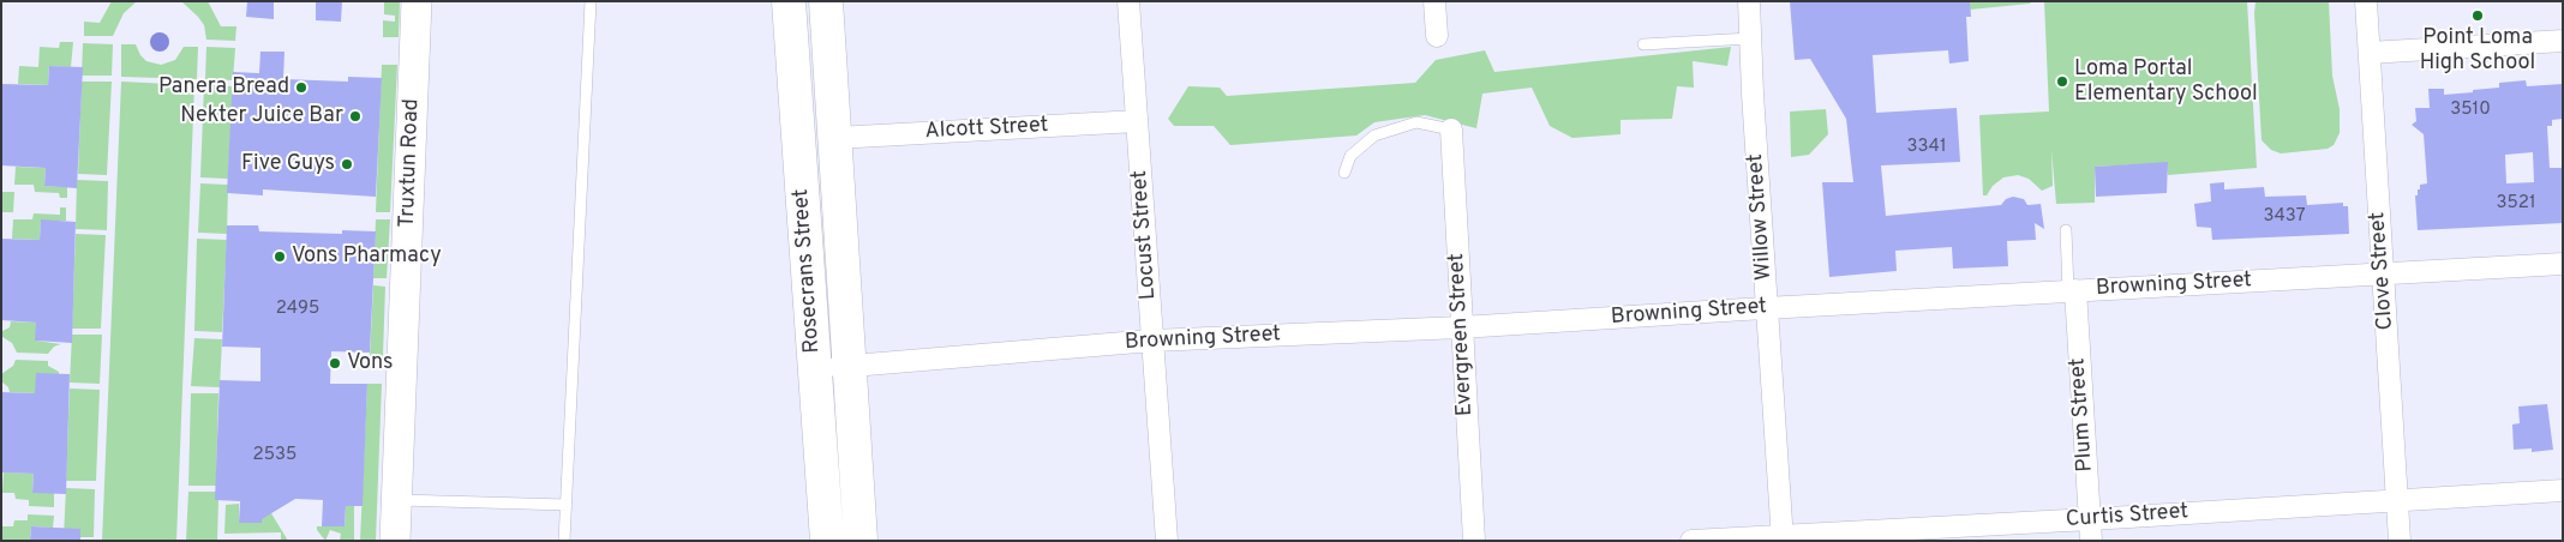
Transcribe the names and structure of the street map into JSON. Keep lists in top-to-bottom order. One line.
{"streets":{"main road":["Rosecrans Street"],"street":["Alcott Street","Truxtun Road","Willow Street","Locust Street","Clove Street","Browning Street","Evergreen Street","Plum Street","Curtis Street"]},"crossings":[["Alcott Street","Locust Street"],["Alcott Street","Rosecrans Street"],["Willow Street","Browning Street"],["Willow Street","Curtis Street"],["Locust Street","Browning Street"],["Rosecrans Street","Browning Street"],["Clove Street","Browning Street"],["Clove Street","Curtis Street"],["Browning Street","Evergreen Street"],["Browning Street","Plum Street"],["Plum Street","Curtis Street"]],"places":["Point Loma High School","Loma Portal Elementary School","Panera Bread","Nekter Juice Bar","Five Guys","Vons Pharmacy","Vons"],"house_numbers":["3510","3341","3521","3437","2495","2535"]}
